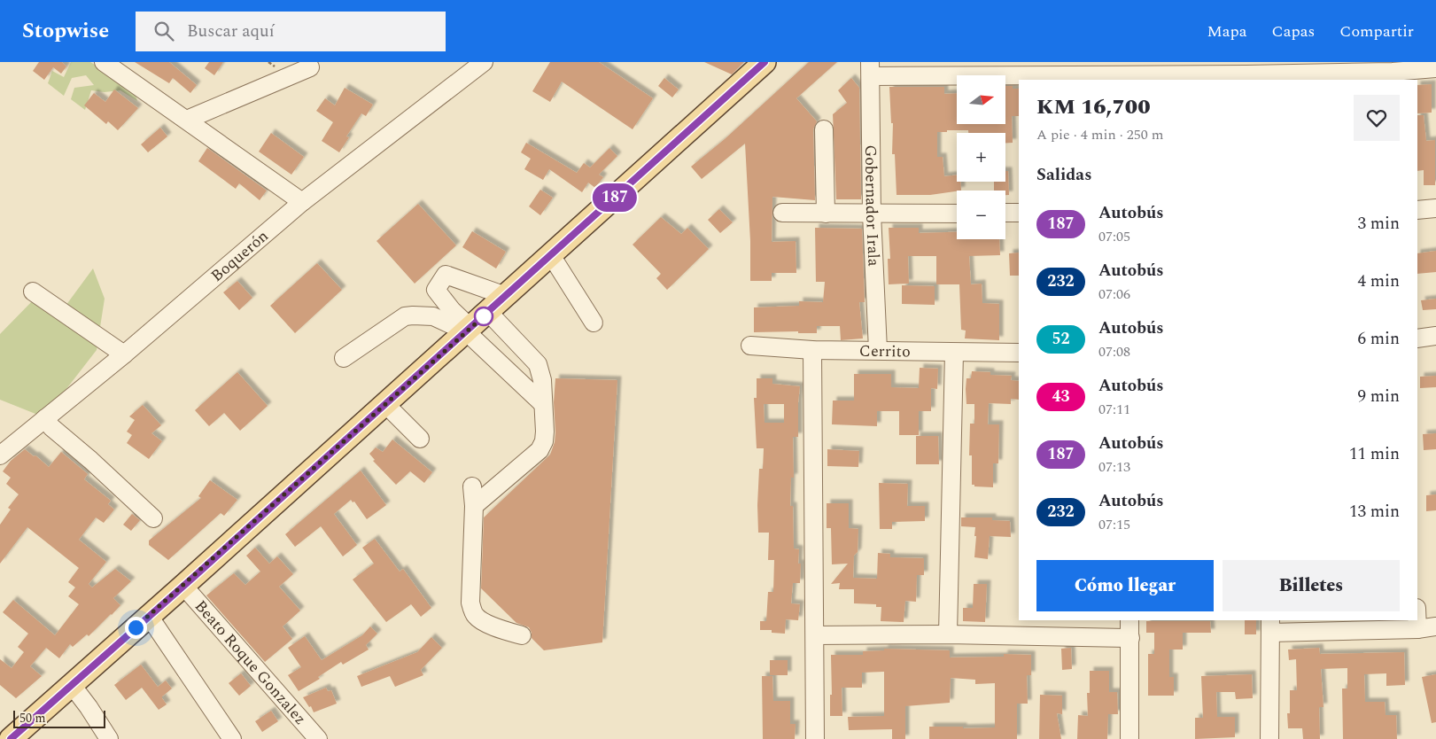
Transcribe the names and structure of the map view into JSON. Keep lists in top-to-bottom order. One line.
{"streets":{"street":["Gobernador Irala","Boquerón","Cerrito","Beato Roque Gonzalez"]},"crossings":[["Gobernador Irala","Cerrito"]],"lines":["bus line 187"],"scale_bar":"50 m","north":"right","page":{"header":"Stopwise","search":"Buscar aquí","nav":["Mapa","Capas","Compartir"],"on_map":"187","map_buttons":["+","−"],"heading":[["KM 16,700","A pie · 4 min · 250 m"],"Salidas"],"list":[{"mark":"187","name":"Autobús","note":"07:05","value":"3 min"},{"mark":"232","name":"Autobús","note":"07:06","value":"4 min"},{"mark":"52","name":"Autobús","note":"07:08","value":"6 min"},{"mark":"43","name":"Autobús","note":"07:11","value":"9 min"},{"mark":"187","name":"Autobús","note":"07:13","value":"11 min"},{"mark":"232","name":"Autobús","note":"07:15","value":"13 min"}],"buttons":["Cómo llegar","Billetes"],"scale":"50 m"}}
